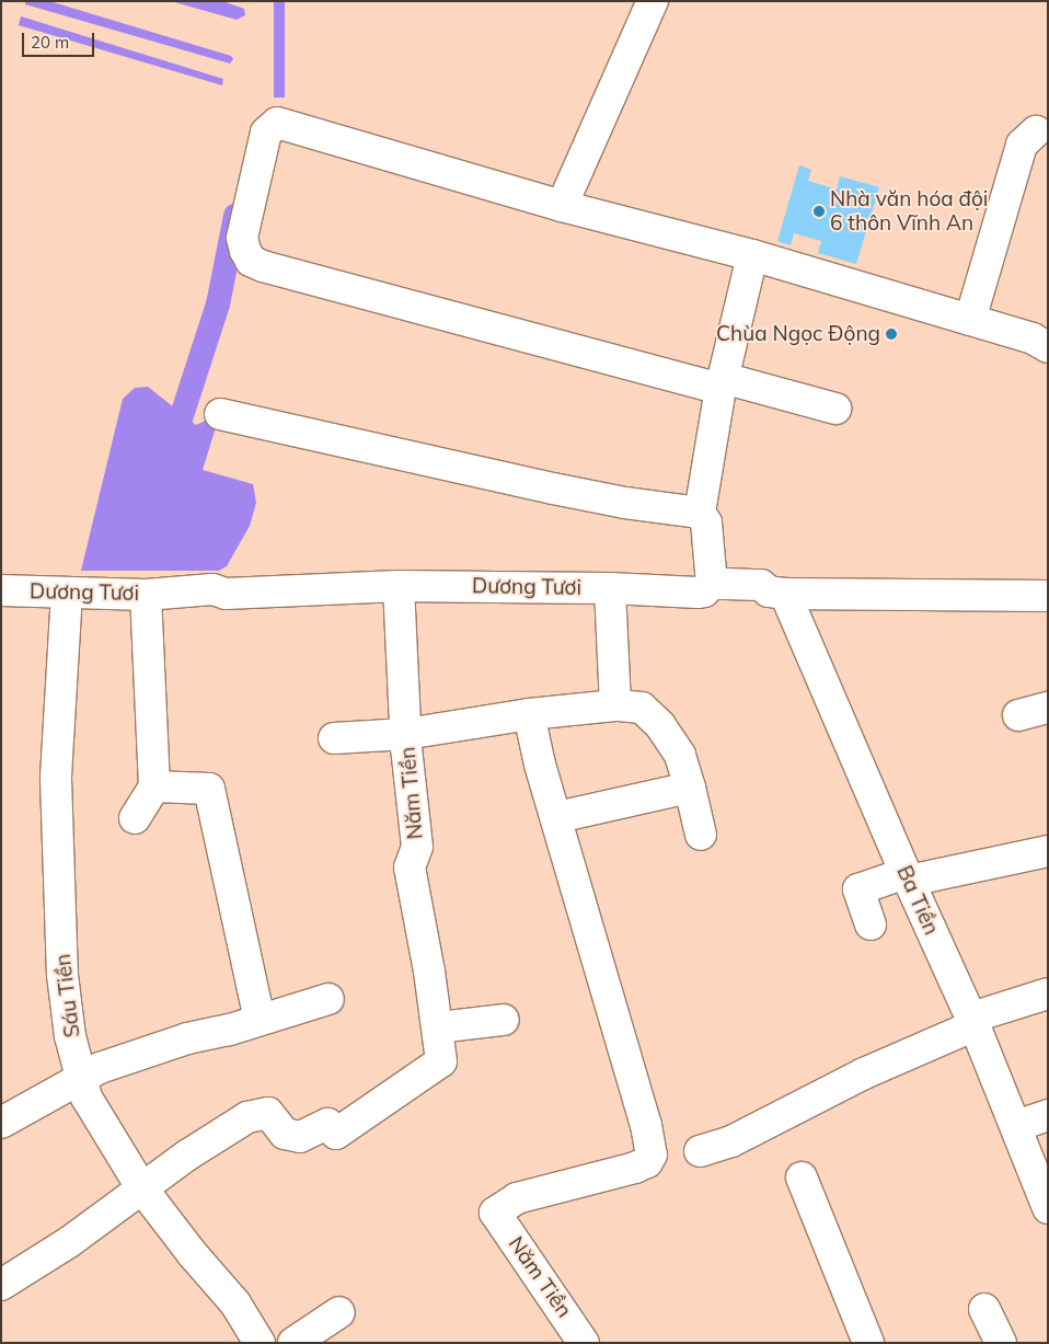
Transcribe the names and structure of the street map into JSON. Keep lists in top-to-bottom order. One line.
{"streets":{"street":["Dương Tươi","Năm Tiền","Ba Tiền","Sáu Tiền"]},"crossings":[["Dương Tươi","Năm Tiền"],["Dương Tươi","Ba Tiền"],["Dương Tươi","Sáu Tiền"],["Năm Tiền","Sáu Tiền"]],"places":["Nhà văn hóa đội 6 thôn Vĩnh An","Chùa Ngọc Động"],"scale_bar":"20 m"}
